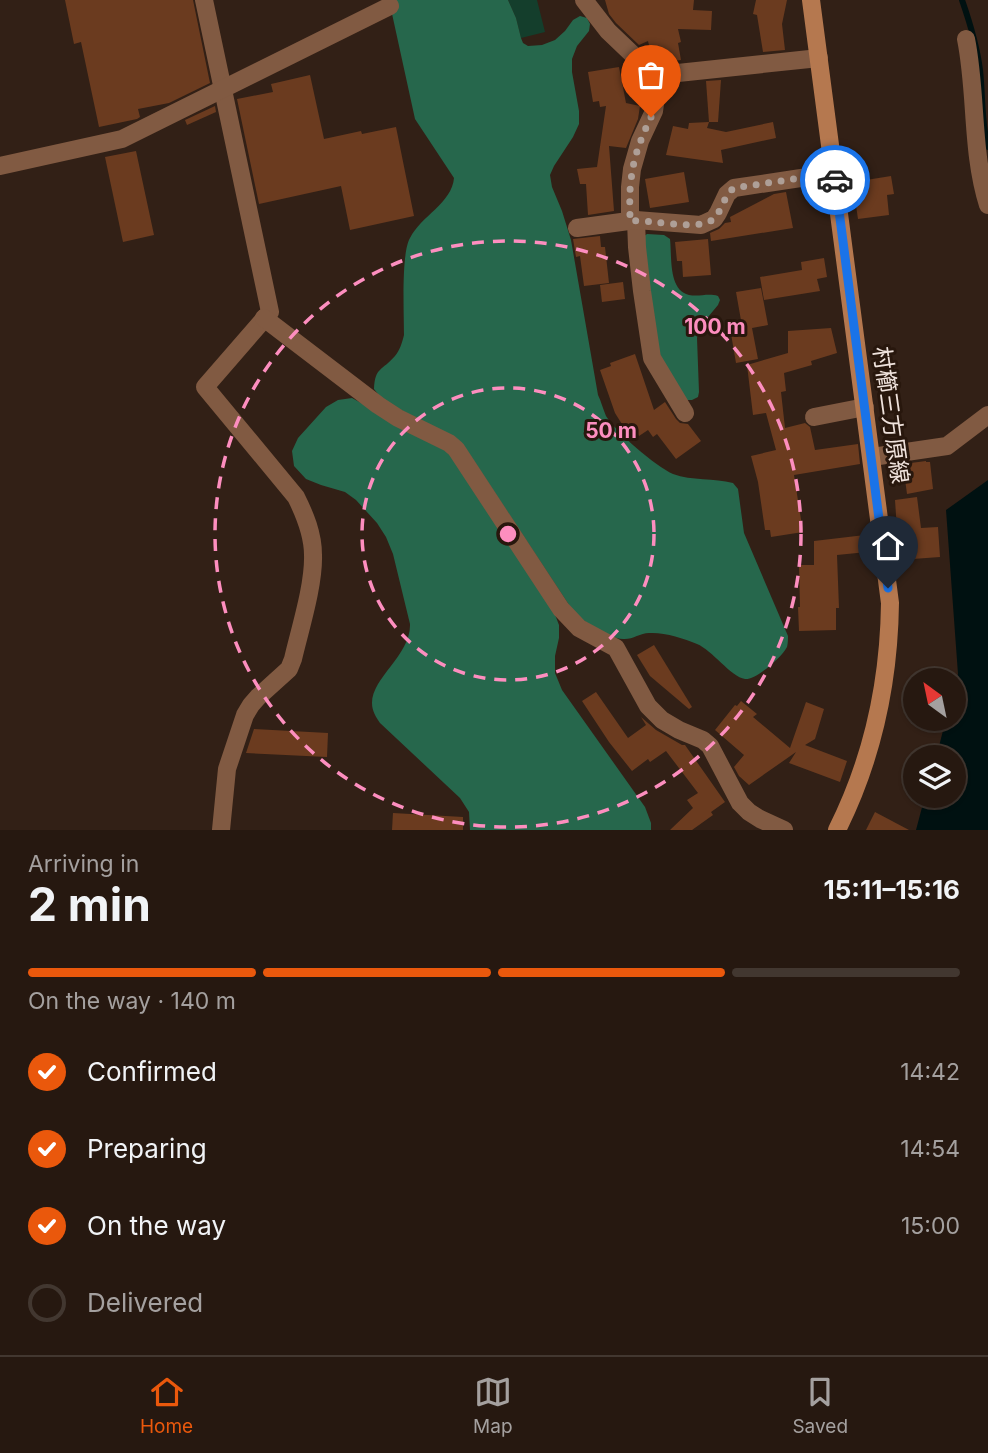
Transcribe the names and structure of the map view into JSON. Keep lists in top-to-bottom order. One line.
{"streets":{"main road":["村櫛三方原線"]},"north":"top left","page":{"heading":["2 min","Arriving in","15:11–15:16"],"bar":"On the way · 140 m","list":[["Confirmed","14:42"],["Preparing","14:54"],["On the way","15:00"],"Delivered"],"tabs":["Home","Map","Saved"]},"rings":["100 m","50 m"]}
